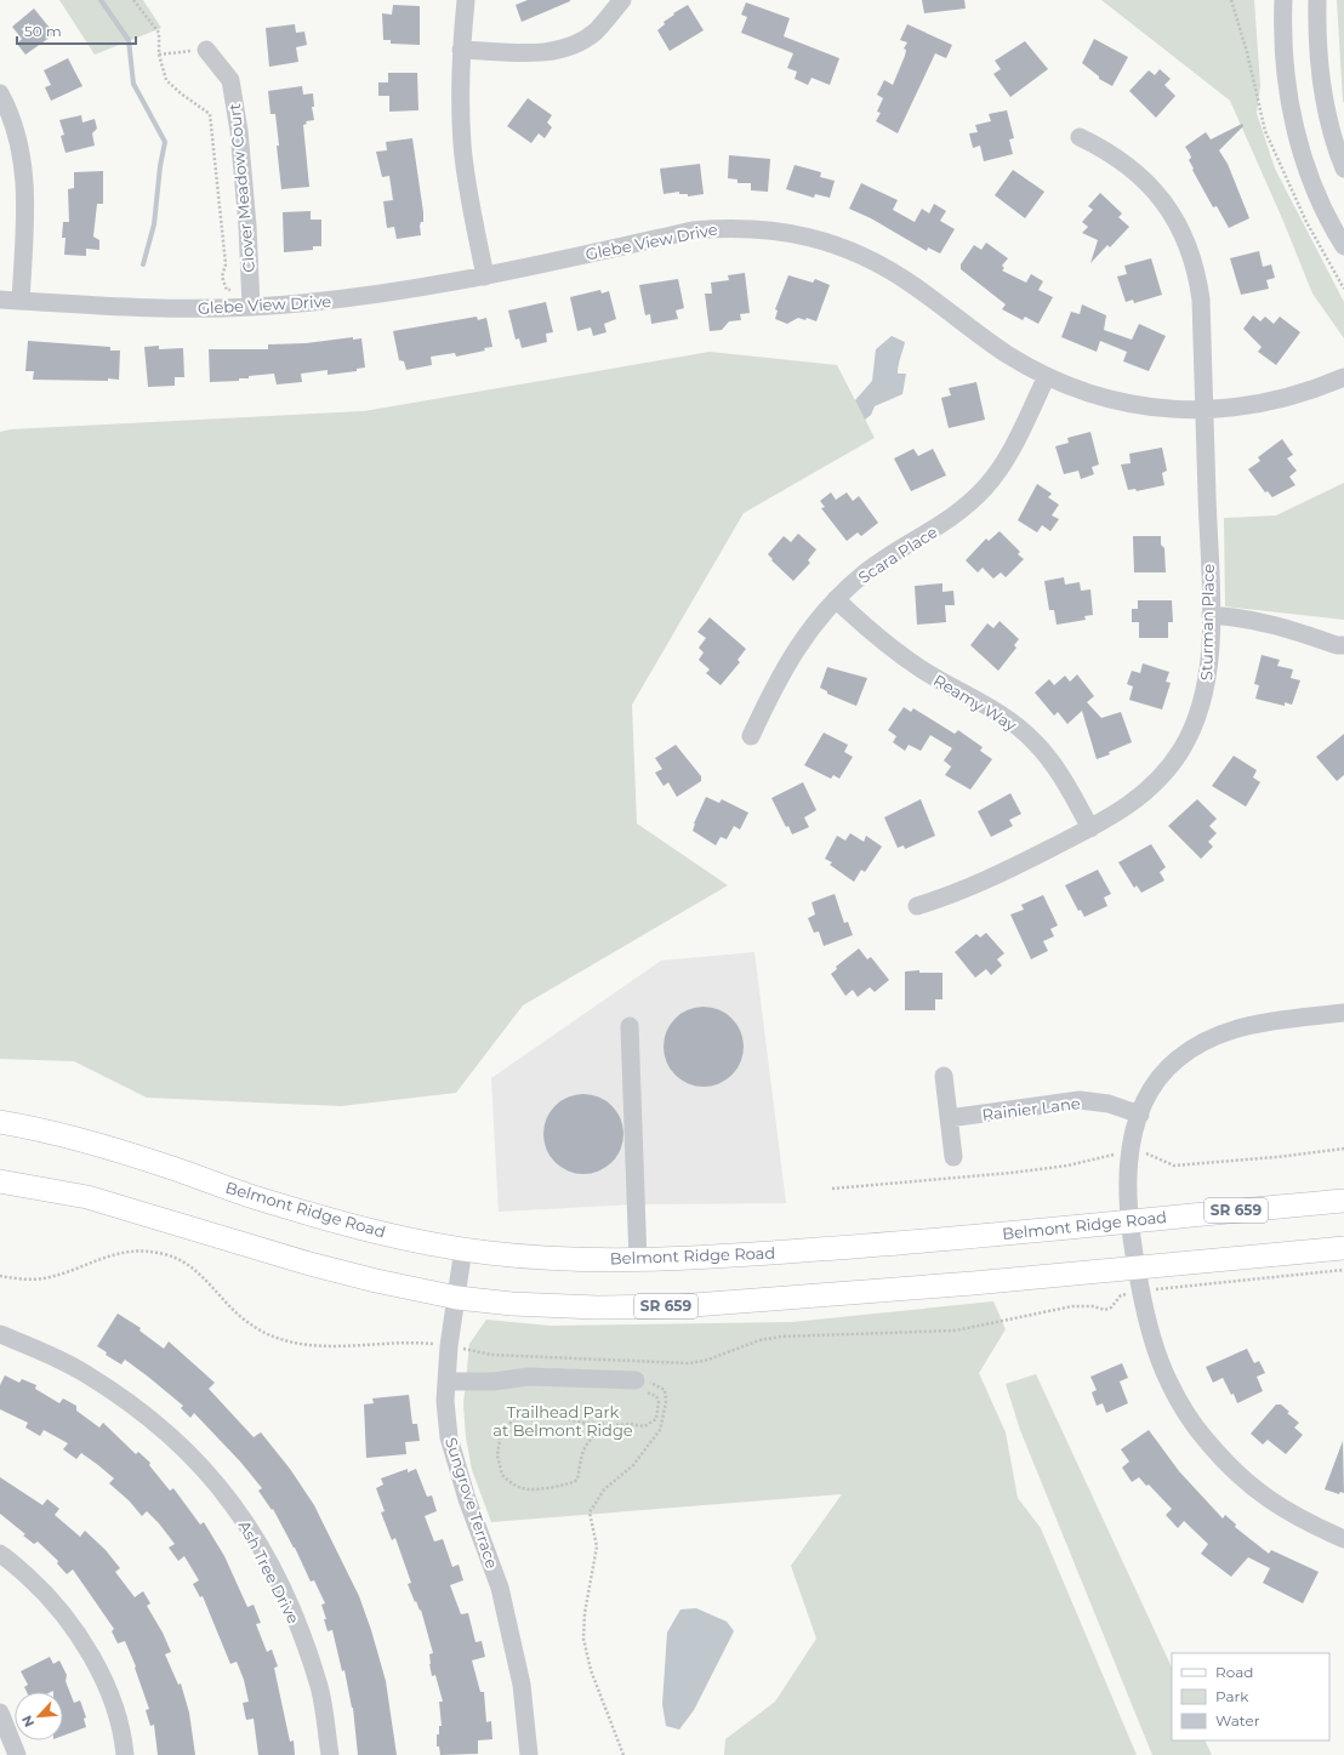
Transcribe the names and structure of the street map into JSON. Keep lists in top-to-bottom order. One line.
{"streets":{"main road":["Belmont Ridge Road","SR 659"],"street":["Clover Meadow Court","Glebe View Drive","Scara Place","Sturman Place","Reamy Way","Rainier Lane","Sungrove Terrace","Ash Tree Drive"]},"crossings":[["Clover Meadow Court","Glebe View Drive"],["Glebe View Drive","Scara Place"],["Glebe View Drive","Sturman Place"],["Scara Place","Reamy Way"],["Sturman Place","Reamy Way"],["Belmont Ridge Road","Sungrove Terrace"],["SR 659","Sungrove Terrace"]],"parks":["Trailhead Park at Belmont Ridge"],"legend":["Road","Park","Water"],"scale_bar":"50 m","north":"bottom left"}
